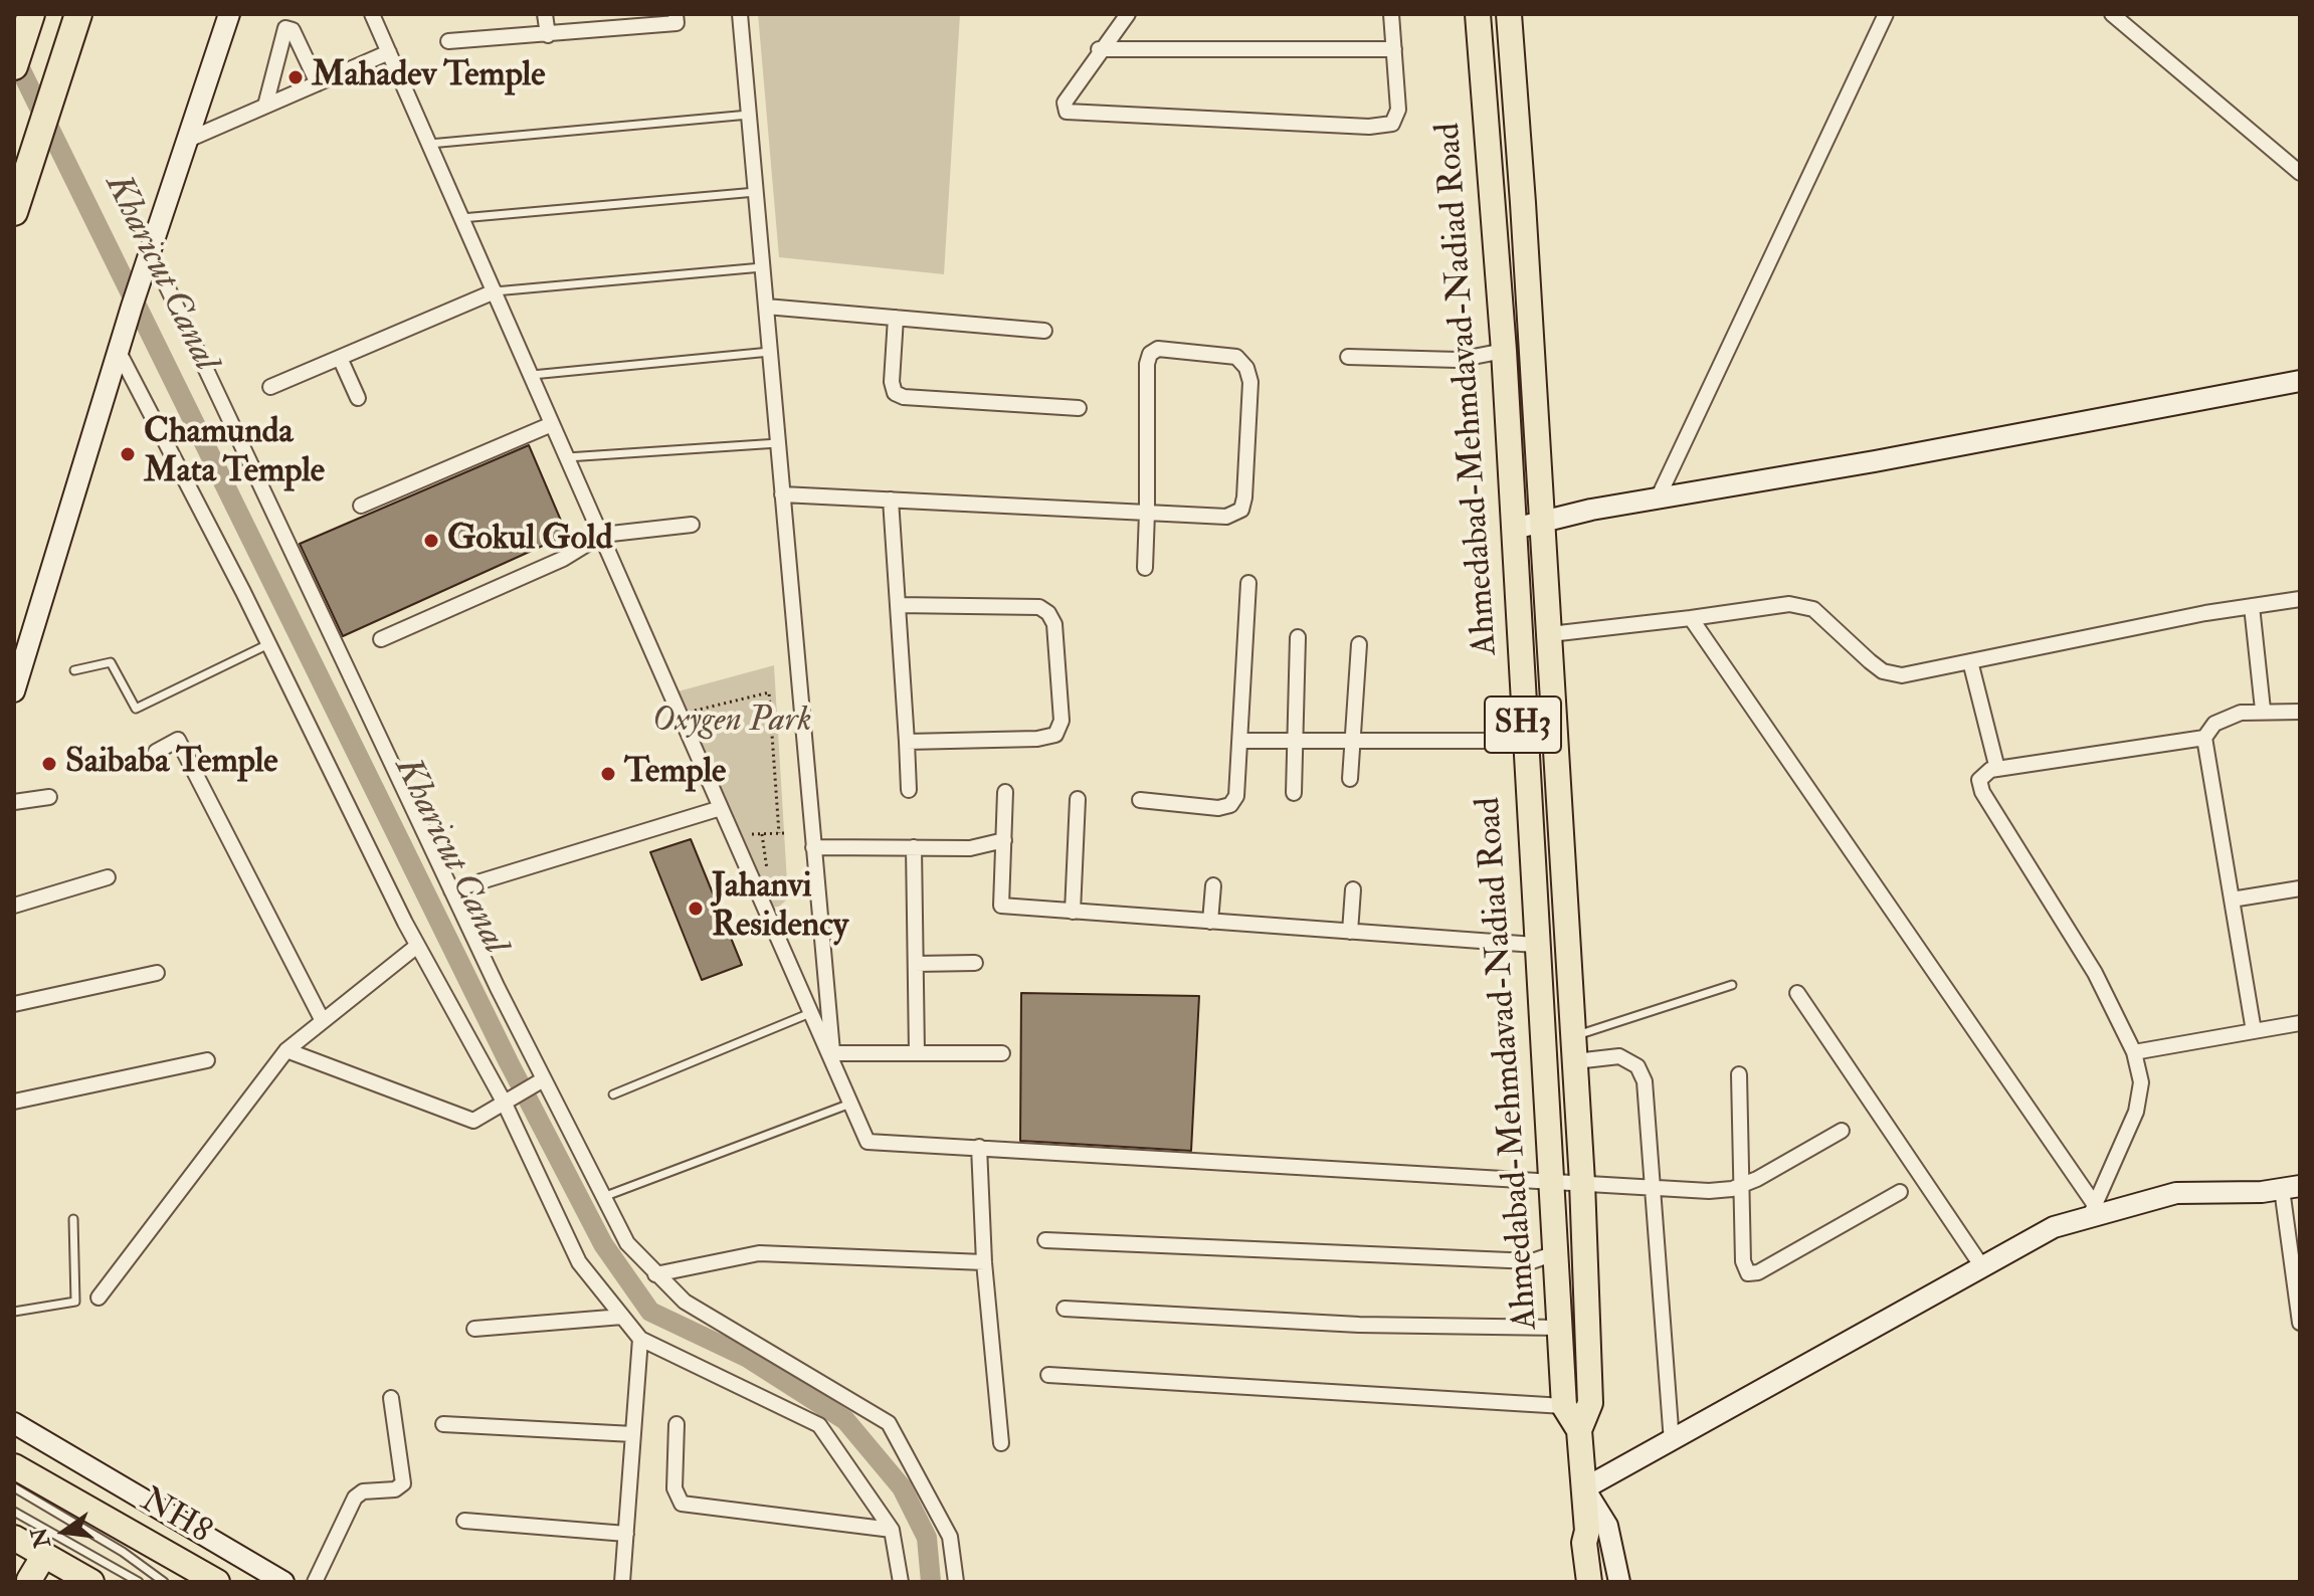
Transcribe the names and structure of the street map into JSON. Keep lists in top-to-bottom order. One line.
{"streets":{"main road":["Ahmedabad-Mehmdavad-Nadiad Road","SH3","NH8"]},"water":["Kharicut Canal"],"parks":["Oxygen Park"],"places":["Mahadev Temple","Chamunda Mata Temple","Gokul Gold","Saibaba Temple","Temple","Jahanvi Residency"],"north":"left"}
